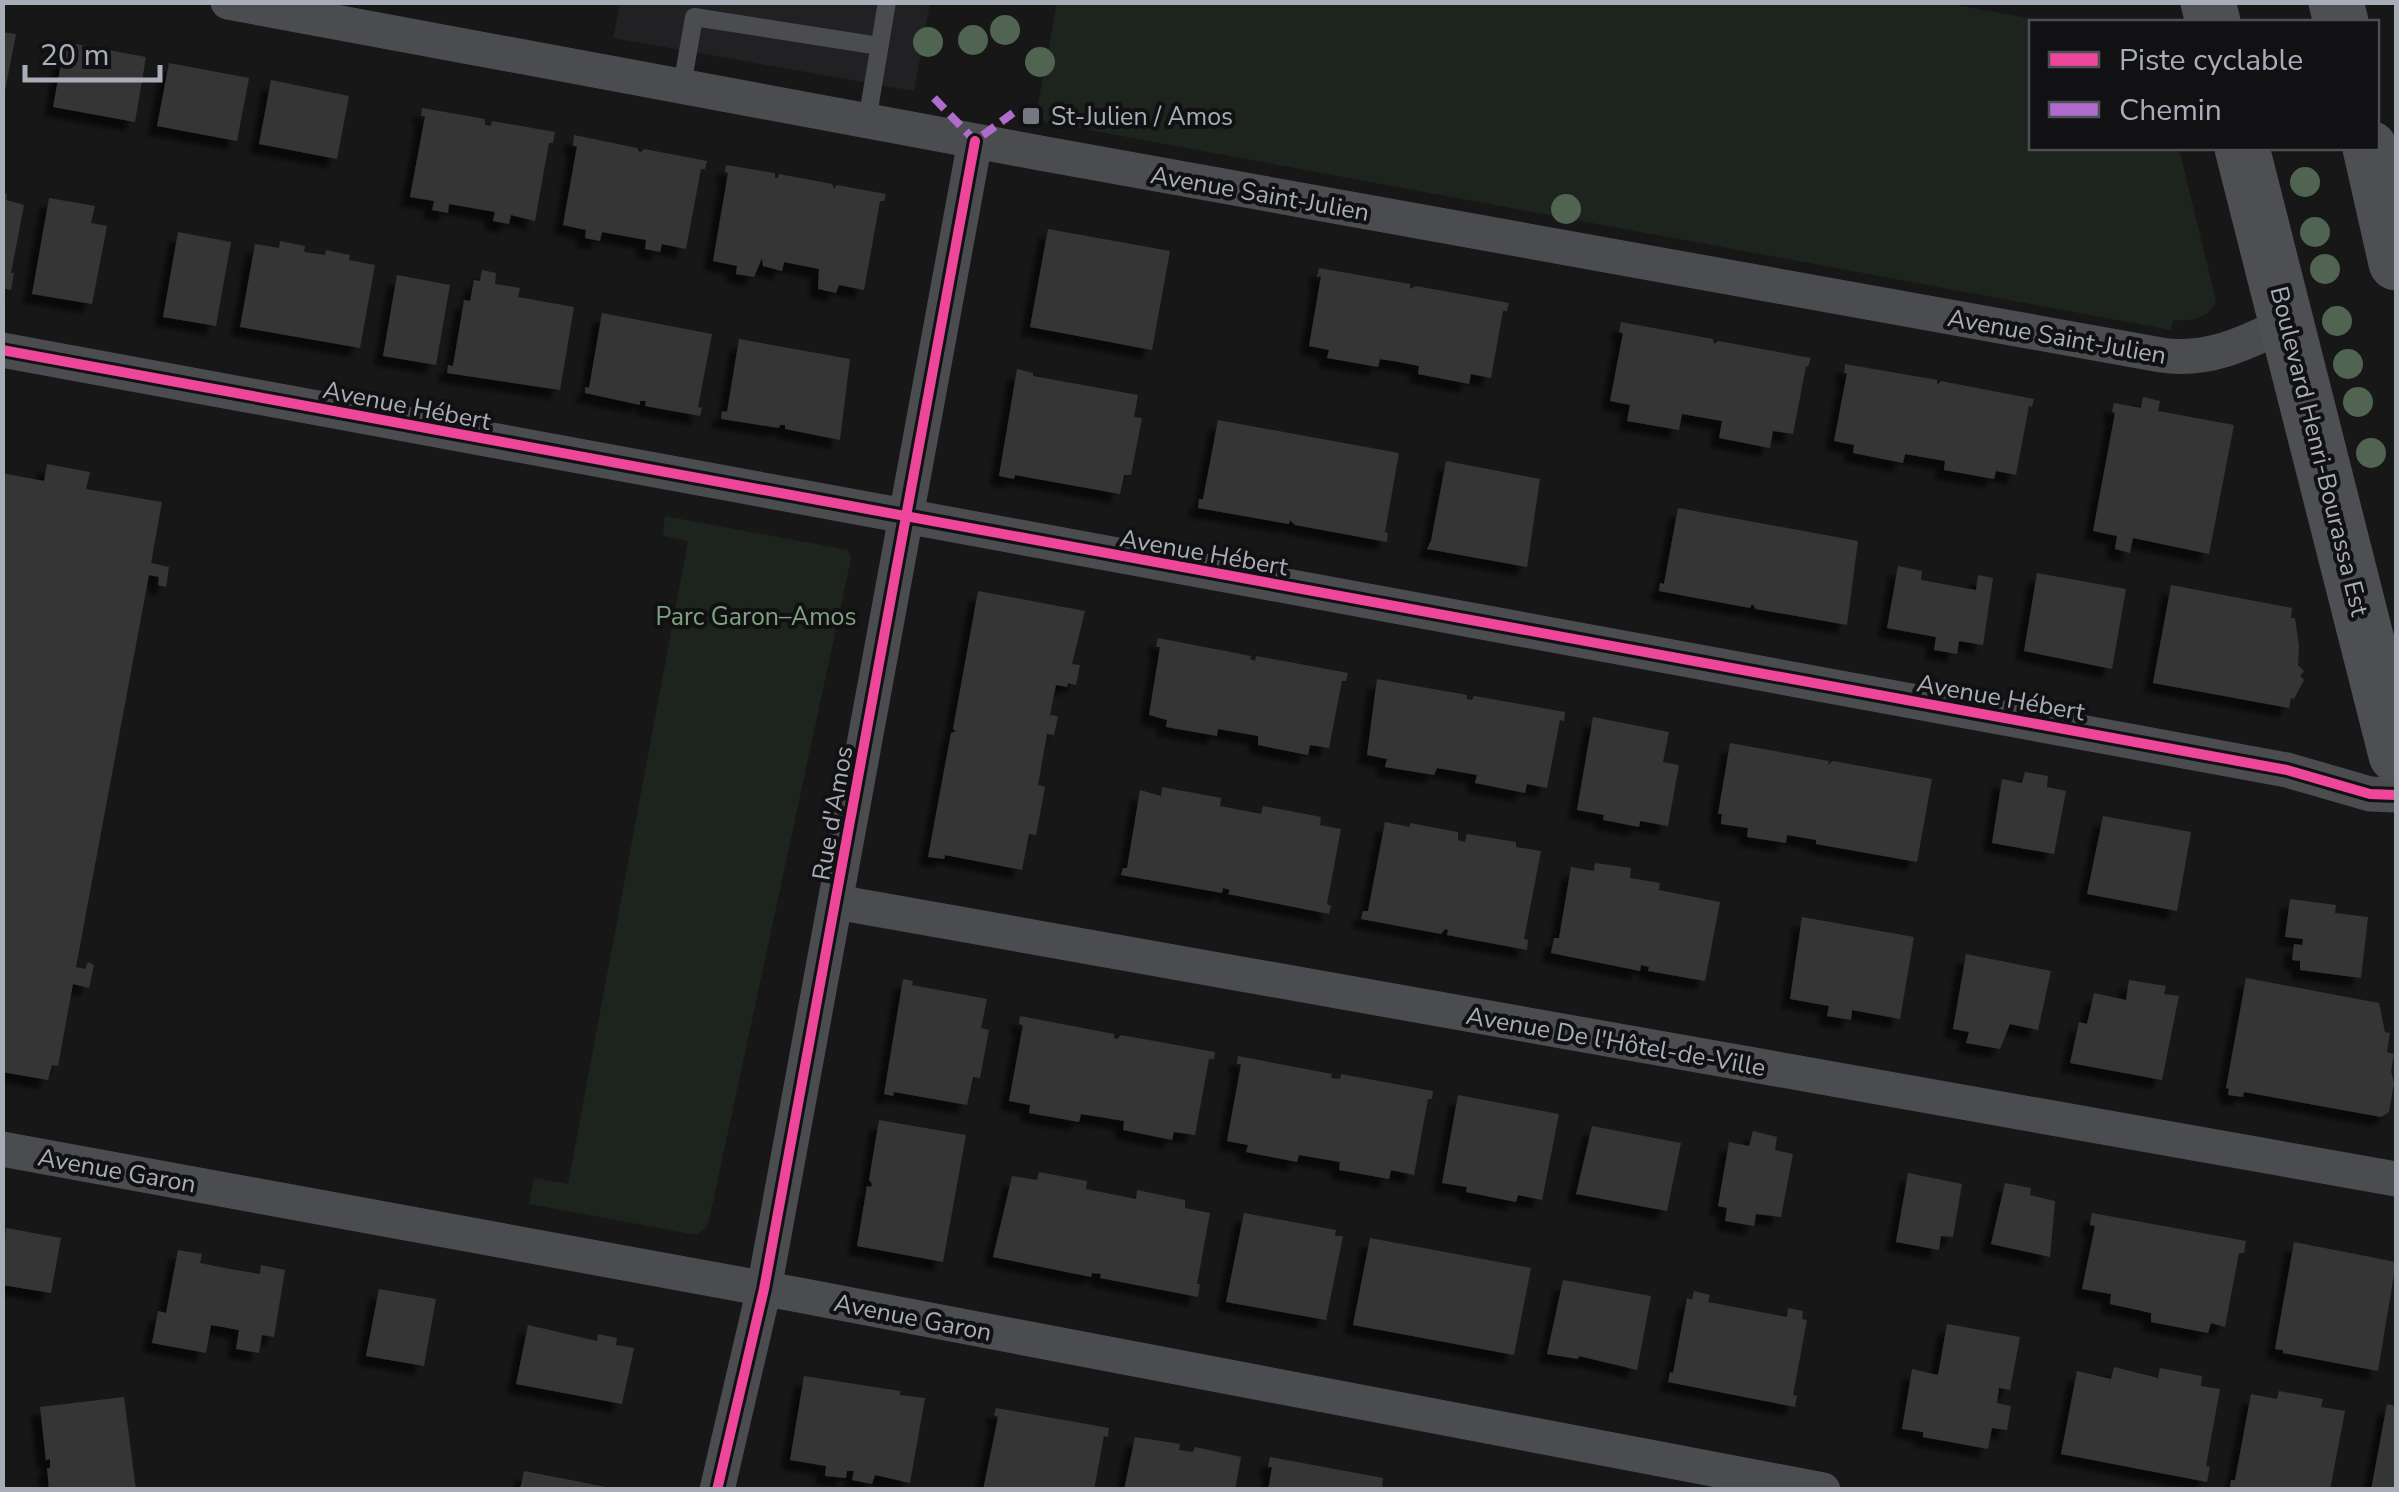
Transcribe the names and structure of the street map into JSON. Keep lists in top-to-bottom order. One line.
{"streets":{"main road":["Boulevard Henri-Bourassa Est"],"street":["Avenue Saint-Julien","Avenue Hébert","Rue d'Amos","Avenue De l'Hôtel-de-Ville","Avenue Garon"]},"crossings":[["Avenue Saint-Julien","Boulevard Henri-Bourassa Est"],["Avenue Saint-Julien","Rue d'Amos"],["Avenue Hébert","Rue d'Amos"],["Rue d'Amos","Avenue De l'Hôtel-de-Ville"],["Rue d'Amos","Avenue Garon"]],"parks":["Parc Garon–Amos"],"places":{"transit":["St-Julien / Amos"]},"legend":["Piste cyclable","Chemin"],"scale_bar":"20 m"}
